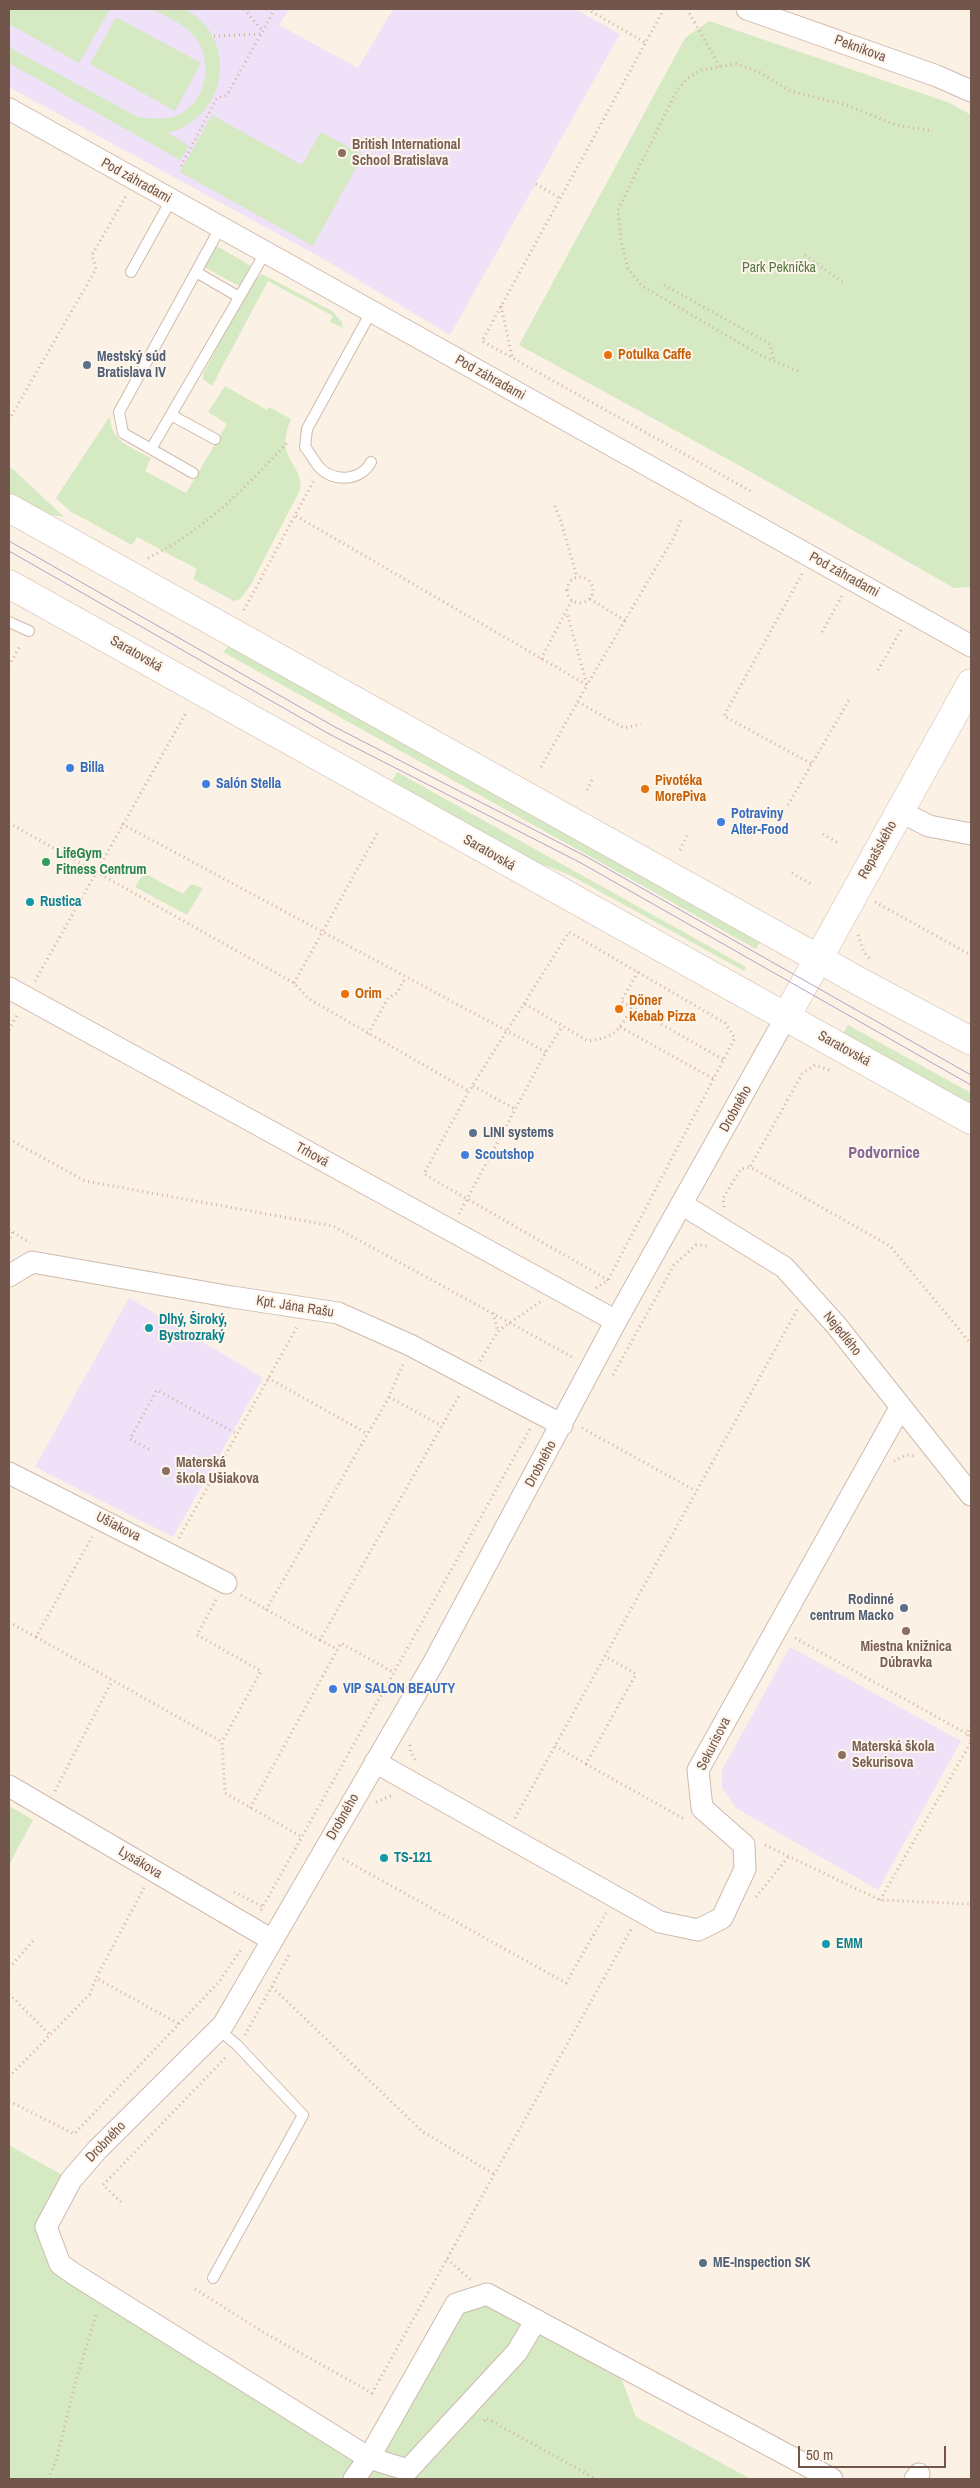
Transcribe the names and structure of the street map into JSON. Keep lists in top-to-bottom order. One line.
{"streets":{"main road":["Saratovská","Repašského"],"street":["Pekníkova","Pod záhradami","Drobného","Trhová","Kpt. Jána Rašu","Nejedlého","Ušiakova","Sekurisova","Lysákova"]},"crossings":[["Saratovská","Repašského"],["Saratovská","Drobného"],["Repašského","Drobného"],["Drobného","Trhová"],["Drobného","Kpt. Jána Rašu"],["Drobného","Nejedlého"],["Drobného","Lysákova"],["Nejedlého","Sekurisova"]],"districts":["Podvornice"],"parks":["Park Pekníčka"],"places":["British International School Bratislava","Potulka Caffe","Mestský súd Bratislava IV","Billa","Salón Stella","Pivotéka MorePiva","Potraviny Alter-Food","LifeGym Fitness Centrum","Rustica","Orim","Döner Kebab Pizza","LINI systems","Scoutshop","Dlhý, Široký, Bystrozraký","Materská škola Ušiakova","Rodinné centrum Macko","Miestna knižnica Dúbravka","VIP SALON BEAUTY","Materská škola Sekurisova","TS-121","EMM","ME-Inspection SK"],"scale_bar":"50 m"}
